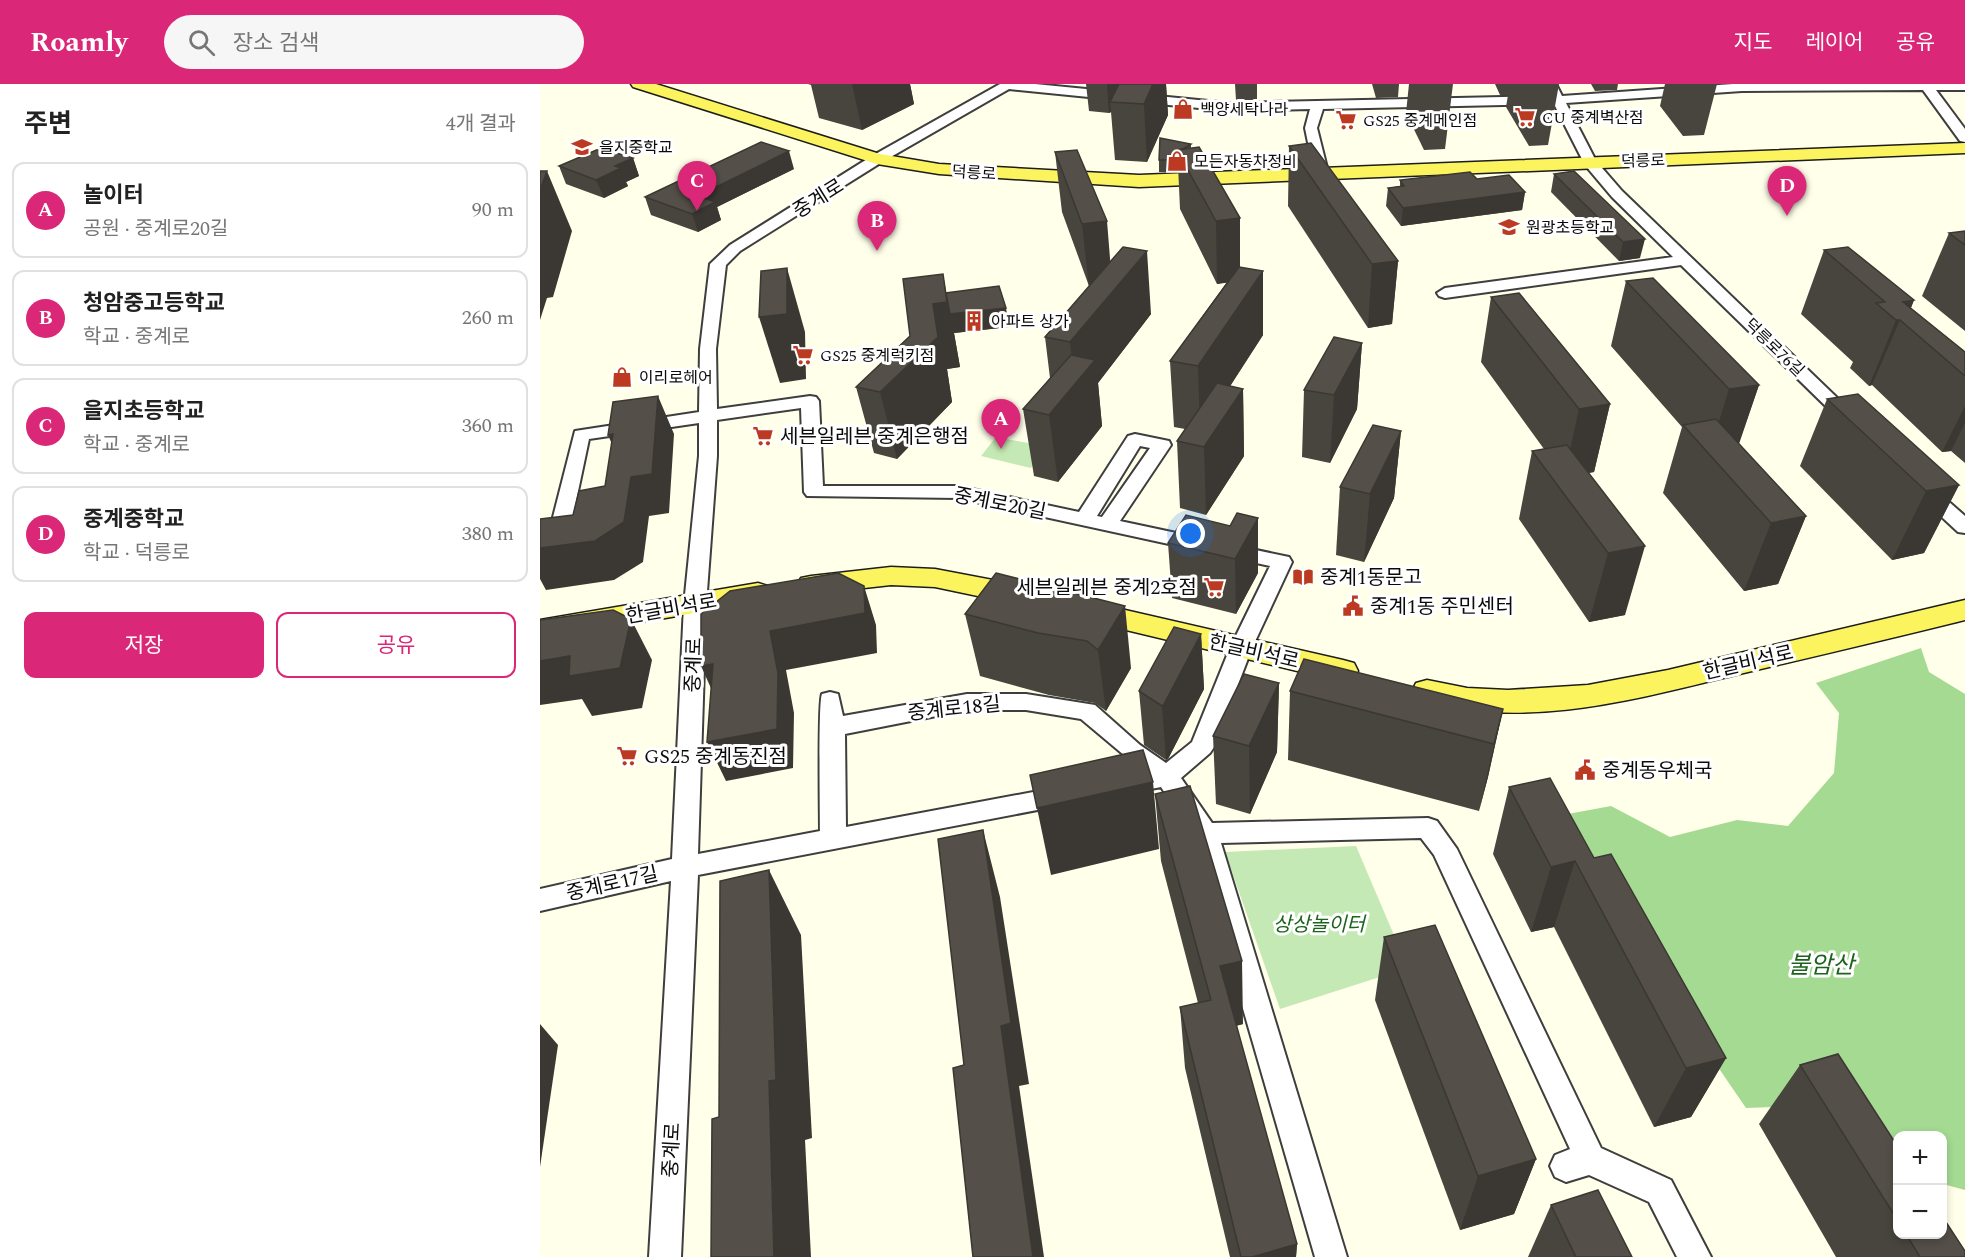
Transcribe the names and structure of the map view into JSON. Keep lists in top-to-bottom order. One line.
{"streets":{"main road":["덕릉로","한글비석로"],"street":["중계로","덕릉로76길","중계로20길","중계로18길","중계로17길"]},"crossings":[["덕릉로","중계로"],["덕릉로","덕릉로76길"],["중계로","중계로20길"],["중계로","한글비석로"],["중계로","중계로17길"],["중계로20길","한글비석로"]],"parks":["상상놀이터","불암산"],"places":{"shop":["백양세탁나라","모든자동차정비","이리로헤어"],"supermarket":["CU 중계벽산점","GS25 중계메인점","GS25 중계럭키점","세븐일레븐 중계은행점","세븐일레븐 중계2호점","GS25 중계동진점"],"school or university":["을지중학교","원광초등학교"],"building":["아파트 상가"],"library":["중계1동문고"],"public building":["중계1동 주민센터","중계동우체국"]},"page":{"header":"Roamly","search":"장소 검색","nav":["지도","레이어","공유"],"heading":["주변","4개 결과"],"pins":["C","D","B","A"],"list":[{"mark":"A","name":"놀이터","note":"공원 · 중계로20길","value":"90 m"},{"mark":"B","name":"청암중고등학교","note":"학교 · 중계로","value":"260 m"},{"mark":"C","name":"을지초등학교","note":"학교 · 중계로","value":"360 m"},{"mark":"D","name":"중계중학교","note":"학교 · 덕릉로","value":"380 m"}],"buttons":["저장","공유"],"map_buttons":["+","−"]}}
